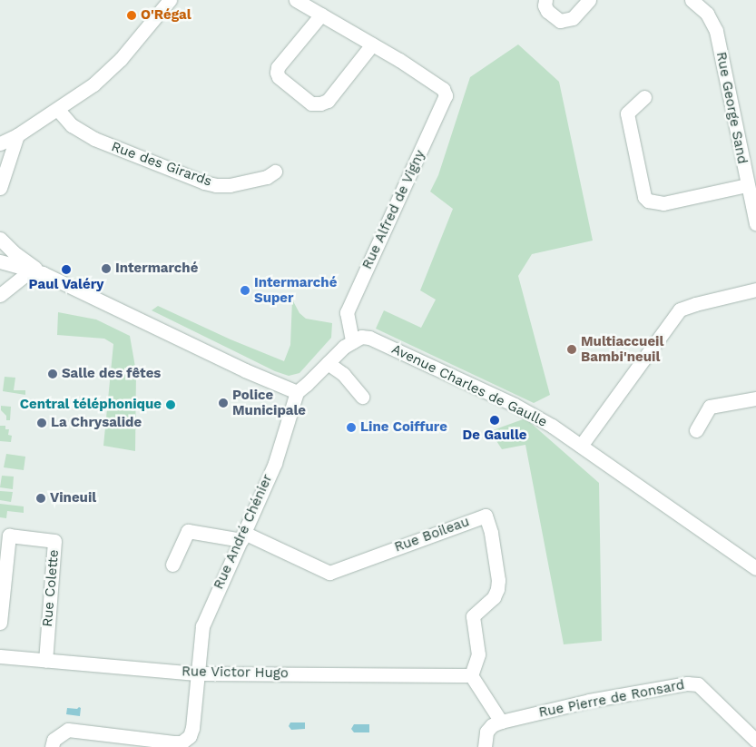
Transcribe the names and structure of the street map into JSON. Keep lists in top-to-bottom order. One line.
{"streets":{"street":["Rue George Sand","Rue des Girards","Rue Alfred de Vigny","Avenue Charles de Gaulle","Rue André Chénier","Rue Boileau","Rue Colette","Rue Victor Hugo","Rue Pierre de Ronsard"]},"crossings":[["Rue Alfred de Vigny","Avenue Charles de Gaulle"],["Rue André Chénier","Rue Boileau"],["Rue André Chénier","Rue Victor Hugo"],["Rue Boileau","Rue Victor Hugo"],["Rue Colette","Rue Victor Hugo"]],"places":["O'Régal","Intermarché","Paul Valéry","Intermarché Super","Multiaccueil Bambi'neuil","Salle des fêtes","Police Municipale","Central téléphonique","De Gaulle","La Chrysalide","Line Coiffure","Vineuil"]}
